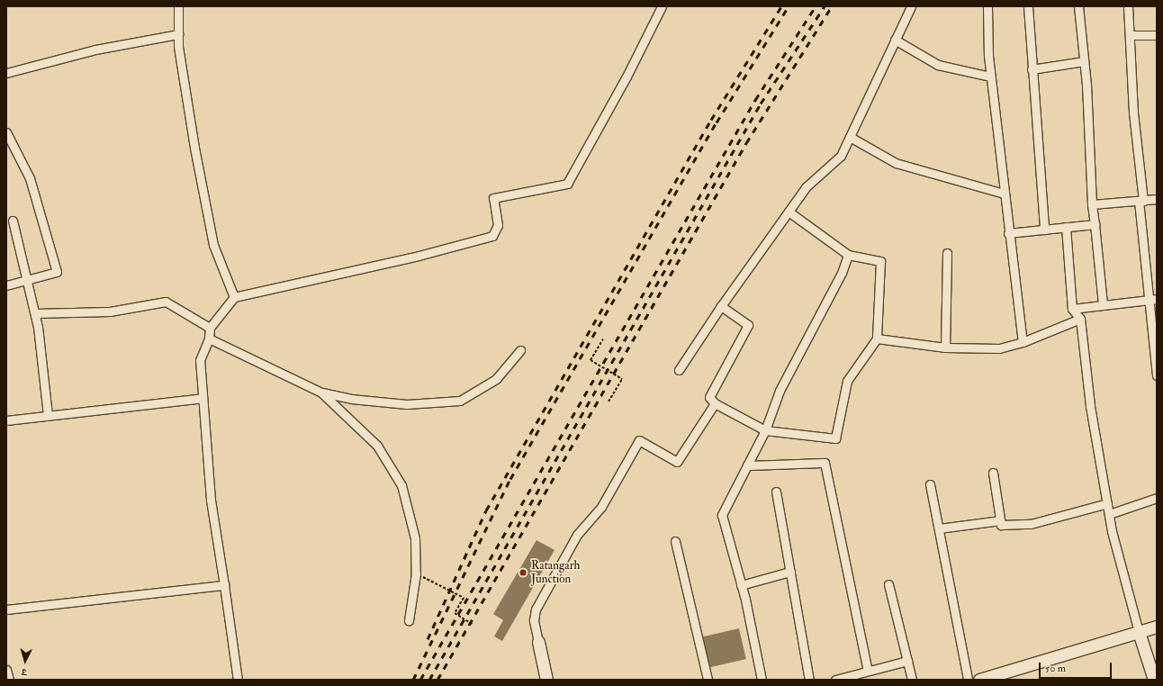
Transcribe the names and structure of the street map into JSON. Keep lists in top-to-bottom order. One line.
{"places":["Ratangarh Junction"],"scale_bar":"50 m","north":"bottom"}
